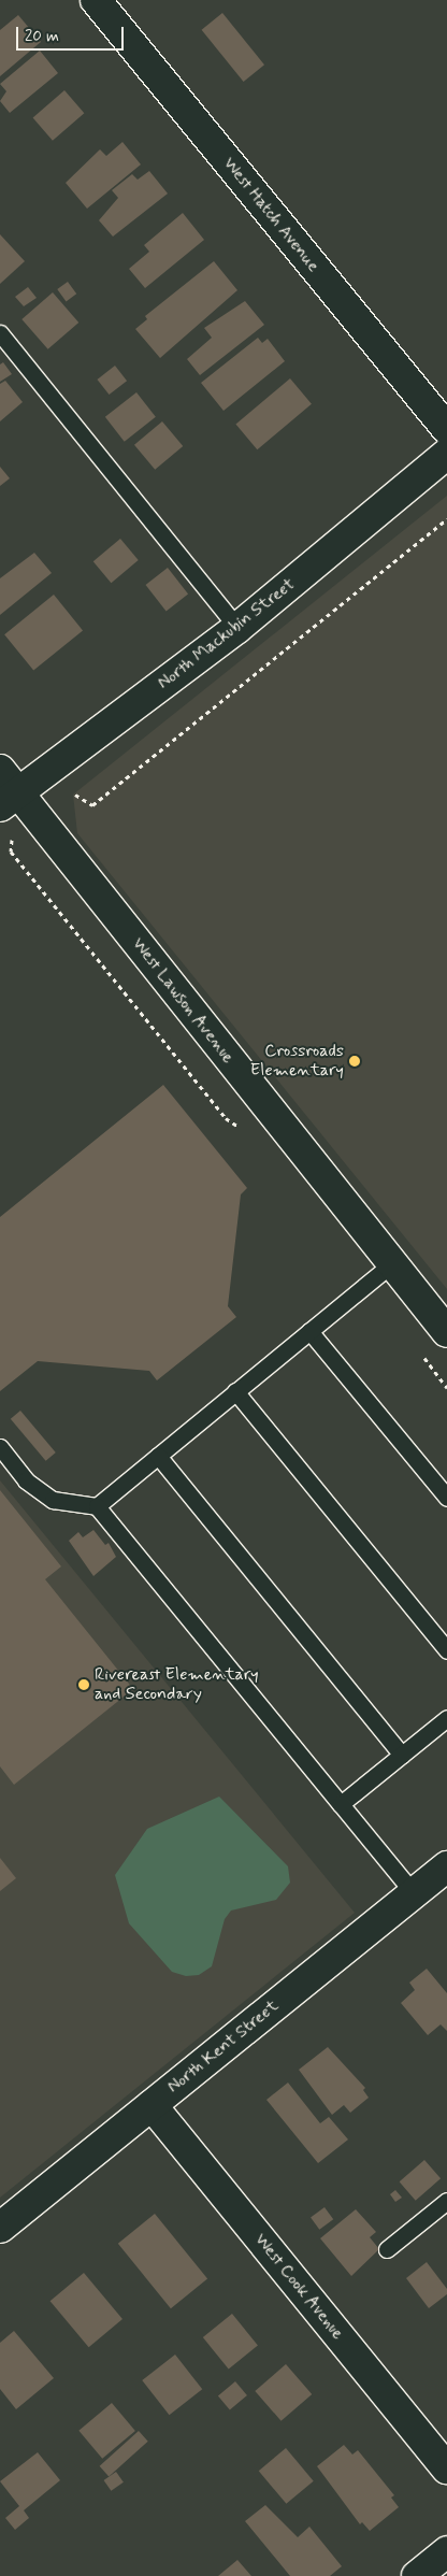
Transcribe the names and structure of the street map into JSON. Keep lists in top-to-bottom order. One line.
{"streets":{"street":["West Hatch Avenue","North Mackubin Street","West Lawson Avenue","North Kent Street","West Cook Avenue"]},"crossings":[["North Mackubin Street","West Lawson Avenue"],["North Kent Street","West Cook Avenue"]],"places":["Crossroads Elementary","Rivereast Elementary and Secondary"],"scale_bar":"20 m"}
